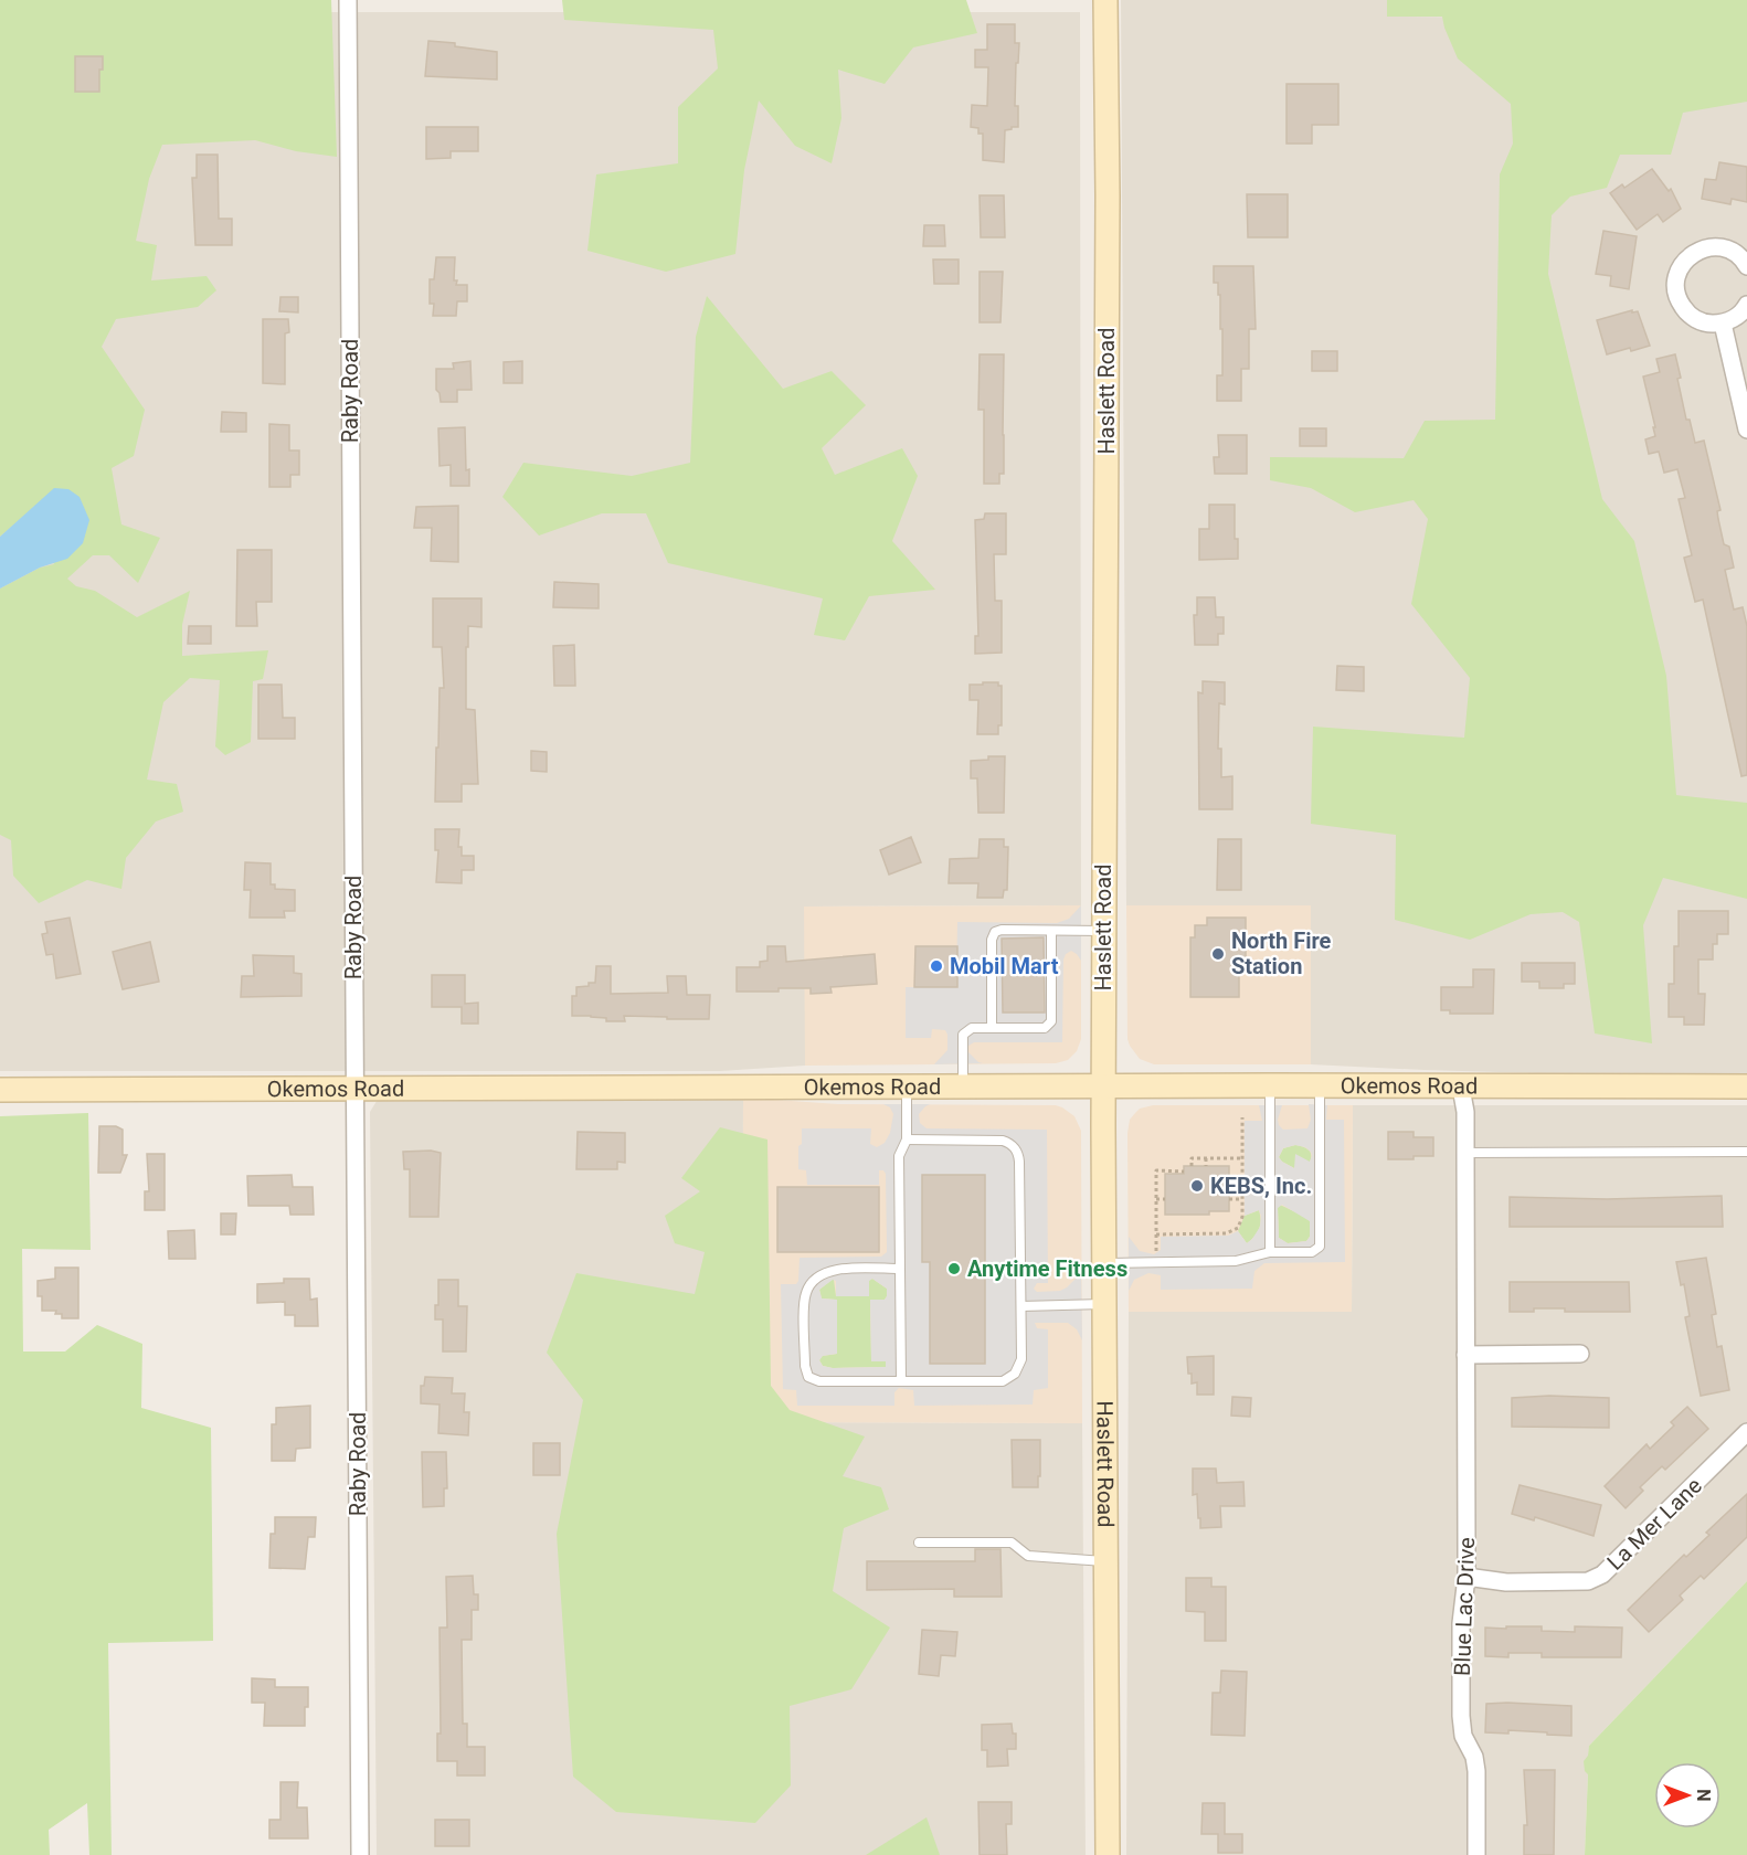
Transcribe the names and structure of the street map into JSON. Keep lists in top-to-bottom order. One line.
{"streets":{"main road":["Haslett Road","Okemos Road"],"street":["Raby Road","La Mer Lane","Blue Lac Drive"]},"crossings":[["Raby Road","Okemos Road"],["Haslett Road","Okemos Road"],["Okemos Road","Blue Lac Drive"],["La Mer Lane","Blue Lac Drive"]],"places":["North Fire Station","Mobil Mart","KEBS, Inc.","Anytime Fitness"],"north":"right"}
